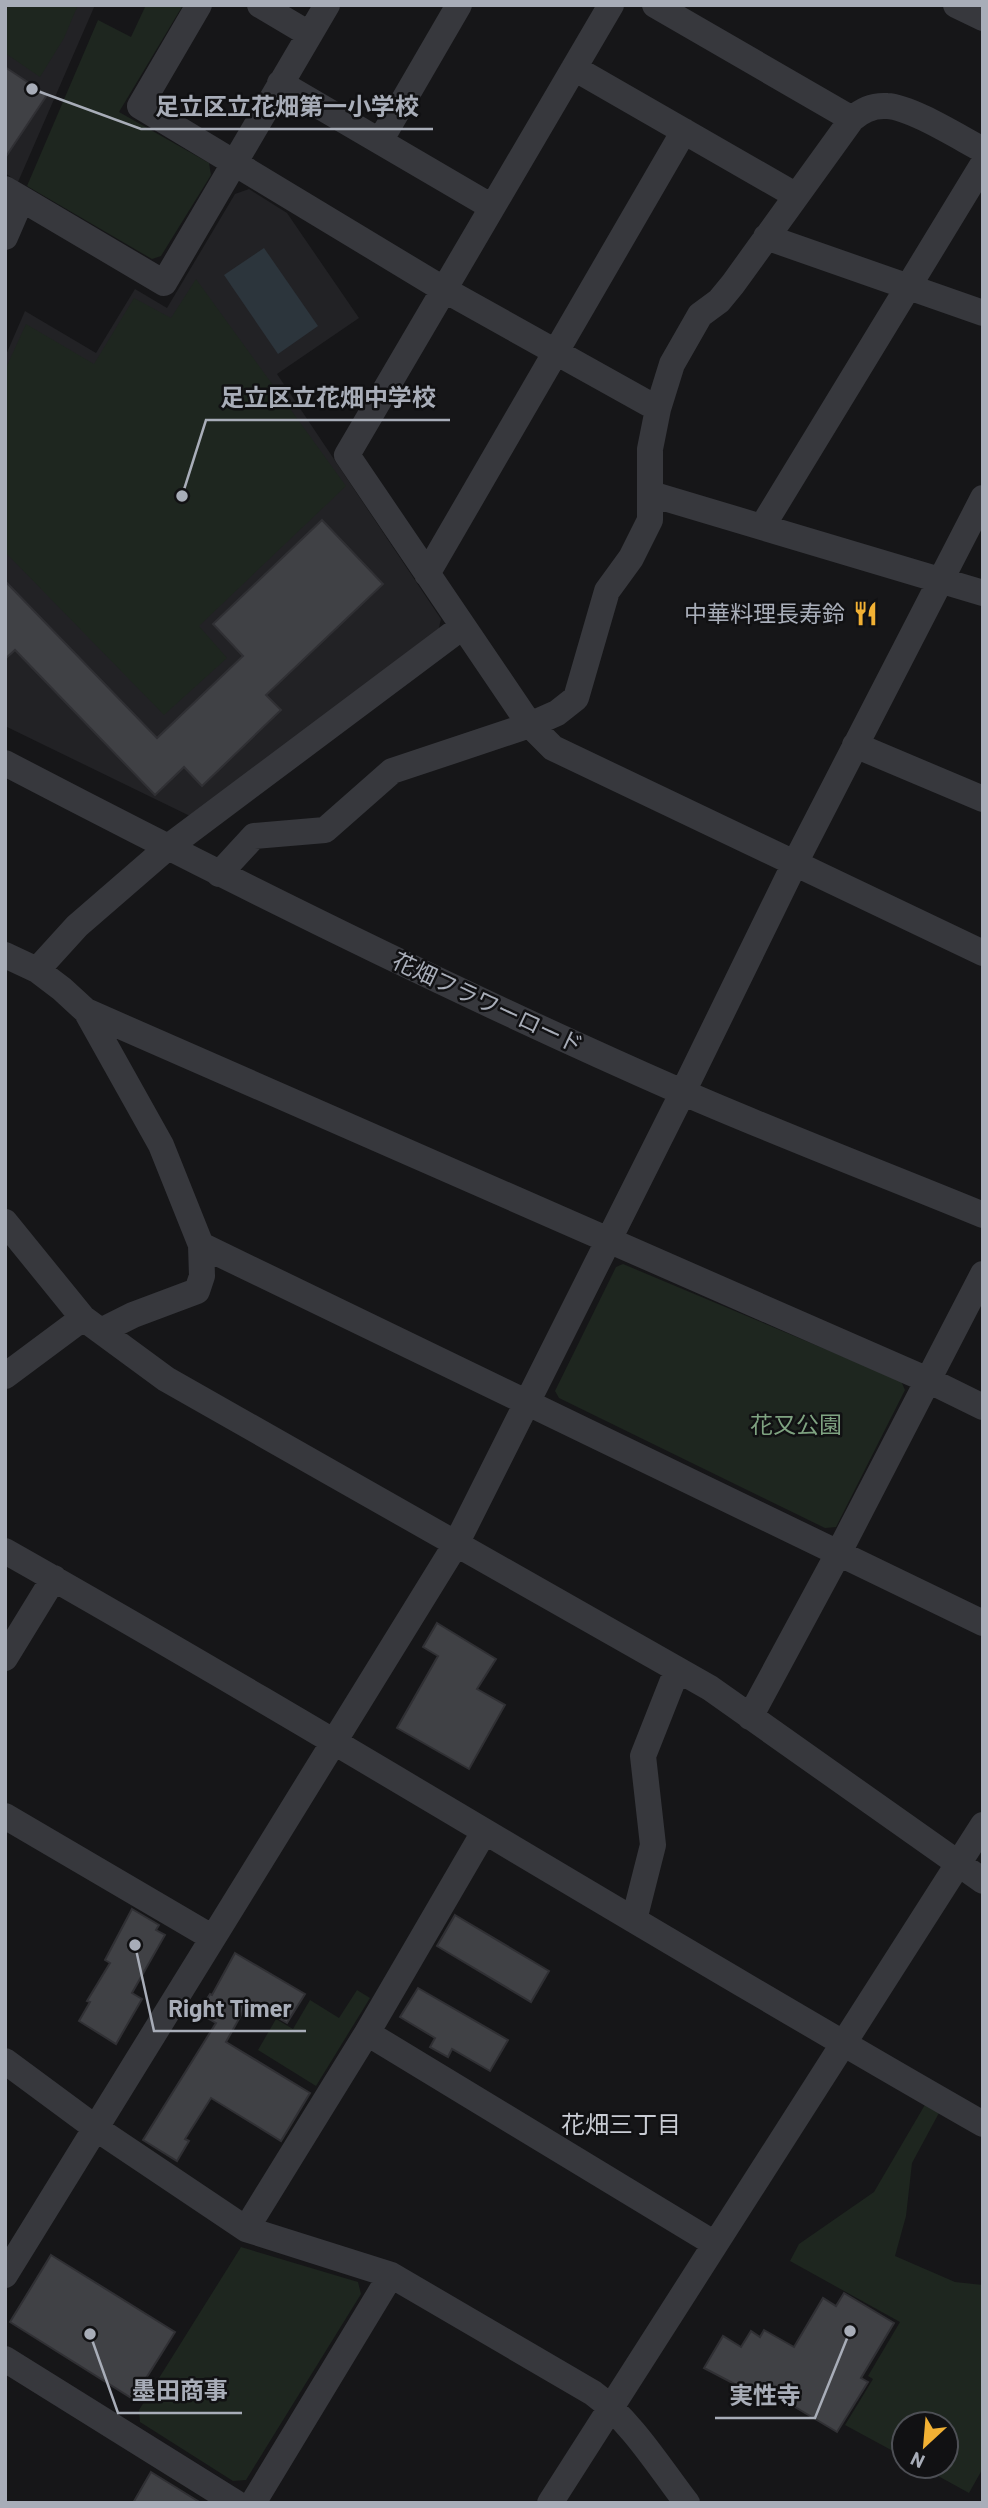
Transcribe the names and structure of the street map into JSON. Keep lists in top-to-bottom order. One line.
{"streets":{"street":["花畑フラワーロード"]},"districts":["花畑三丁目"],"parks":["花又公園"],"places":{"other":["足立区立花畑第一小学校","足立区立花畑中学校","Right Timer","実性寺","墨田商事"],"restaurant":["中華料理長寿鈴"]},"north":"bottom left"}
